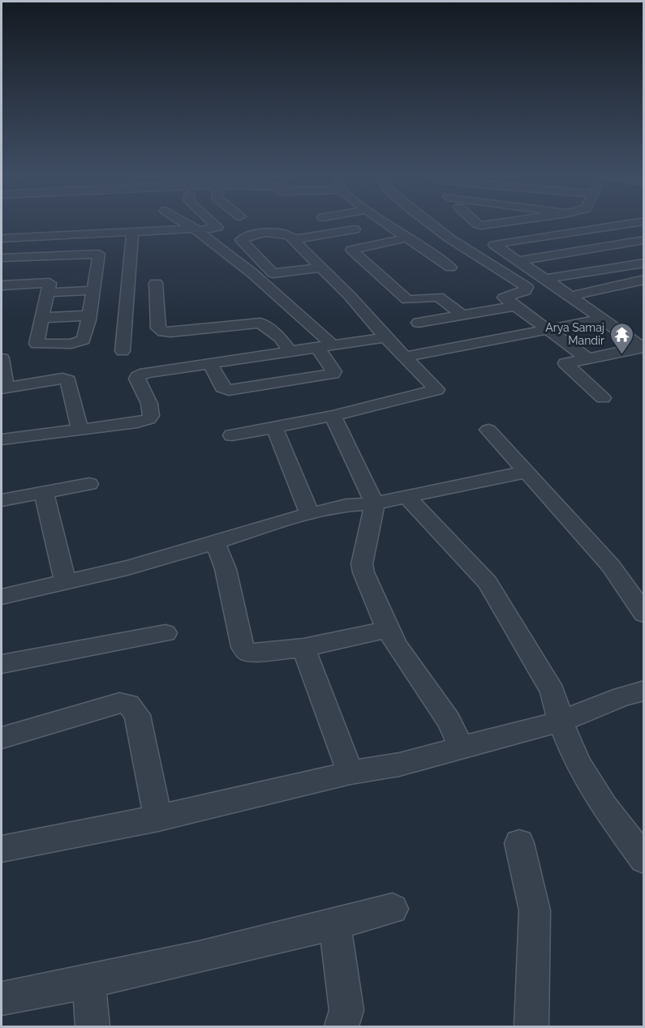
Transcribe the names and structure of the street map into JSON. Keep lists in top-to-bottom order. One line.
{"places":{"temple":["Arya Samaj Mandir"]}}
